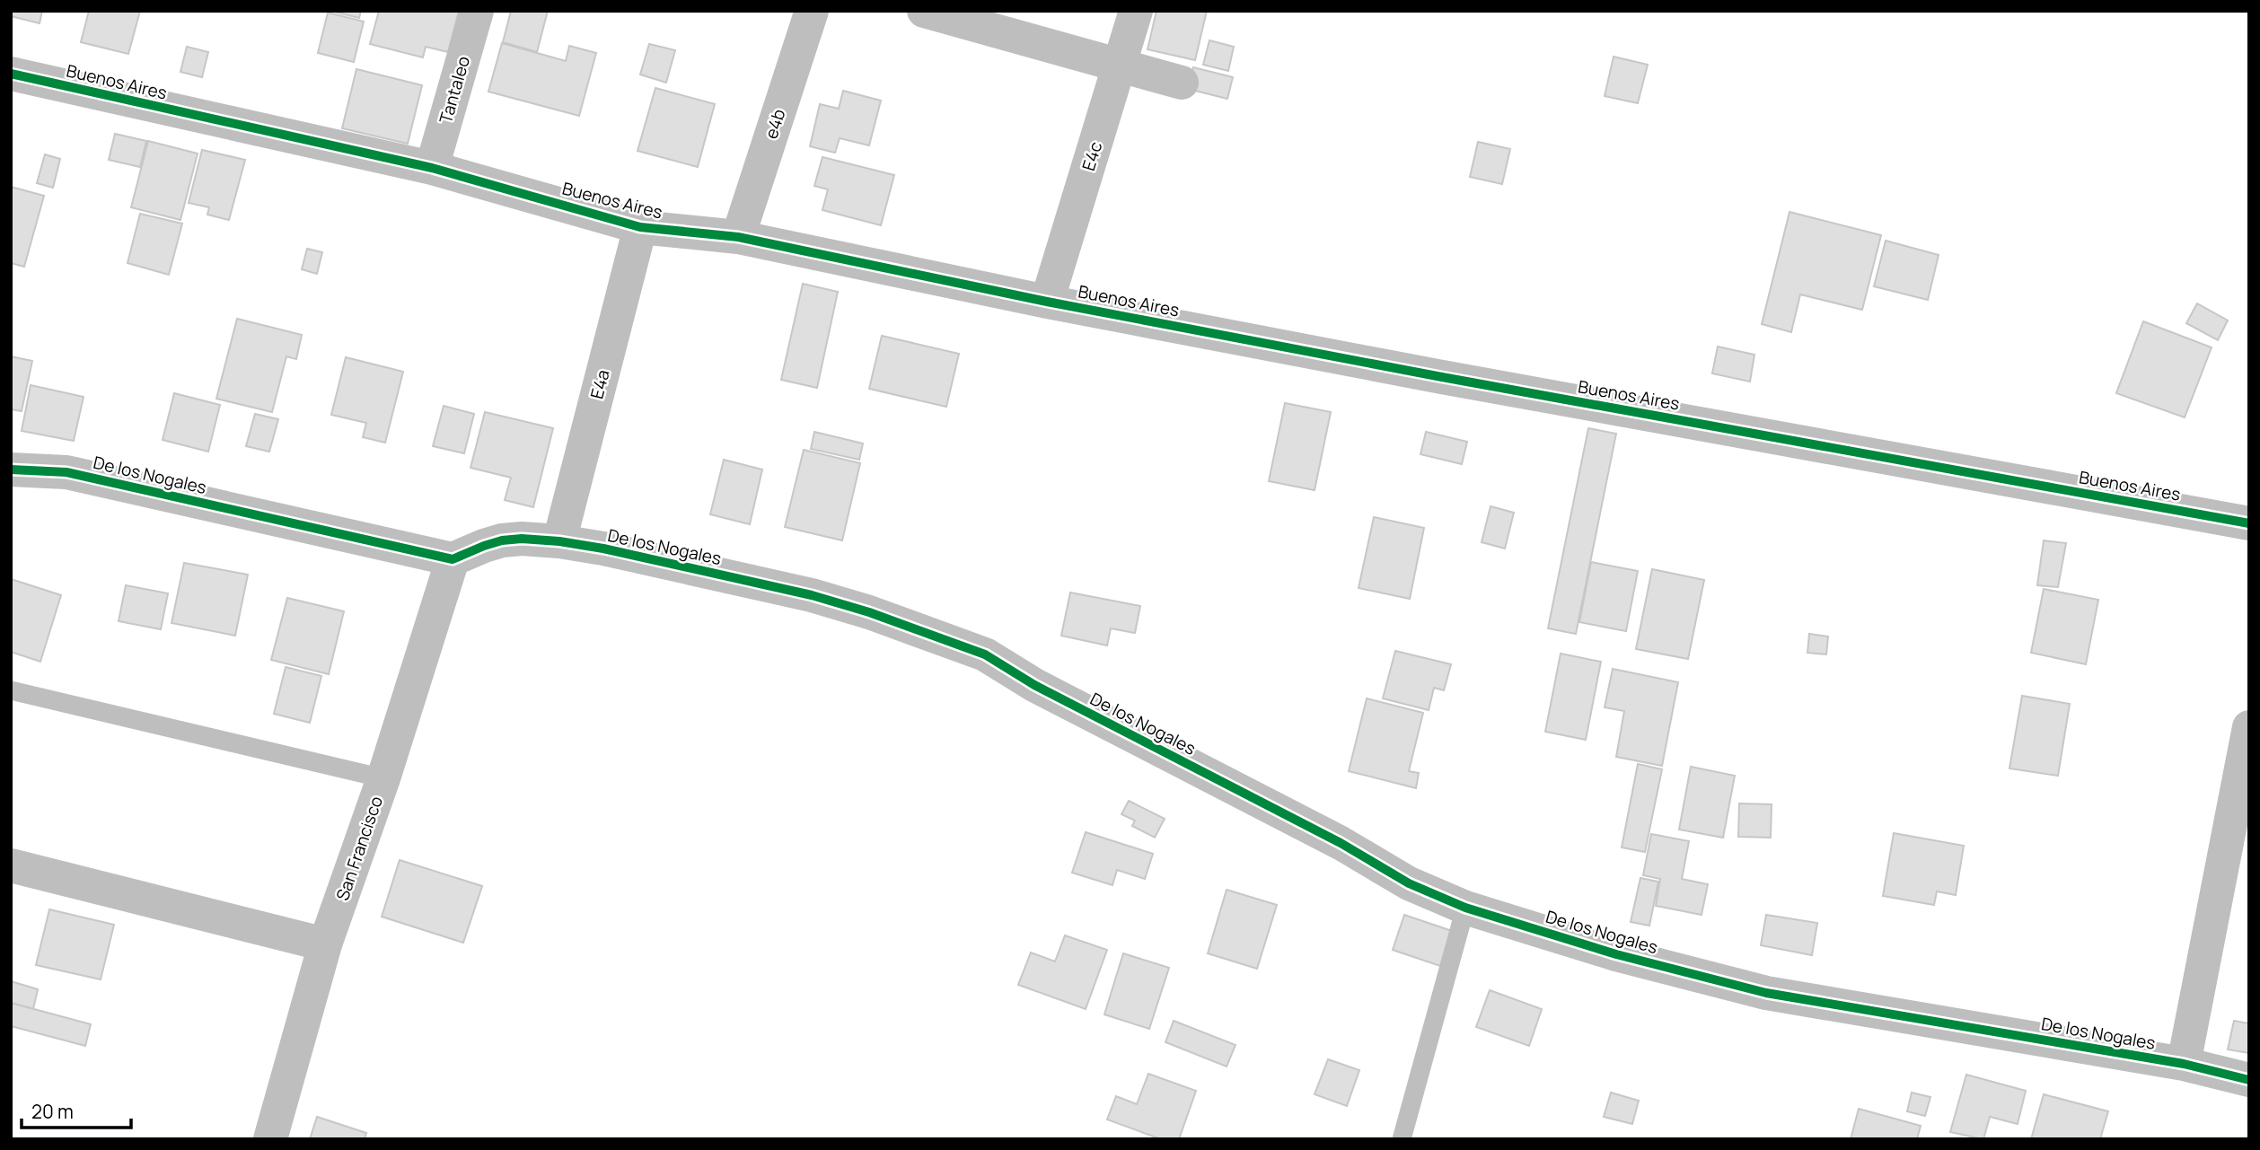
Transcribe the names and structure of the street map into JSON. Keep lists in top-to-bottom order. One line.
{"streets":{"street":["Buenos Aires","Tantaleo","e4b","E4c","E4a","De los Nogales","San Francisco"]},"crossings":[["Buenos Aires","Tantaleo"],["Buenos Aires","e4b"],["Buenos Aires","E4c"],["Buenos Aires","E4a"],["E4a","De los Nogales"],["De los Nogales","San Francisco"]],"scale_bar":"20 m"}
